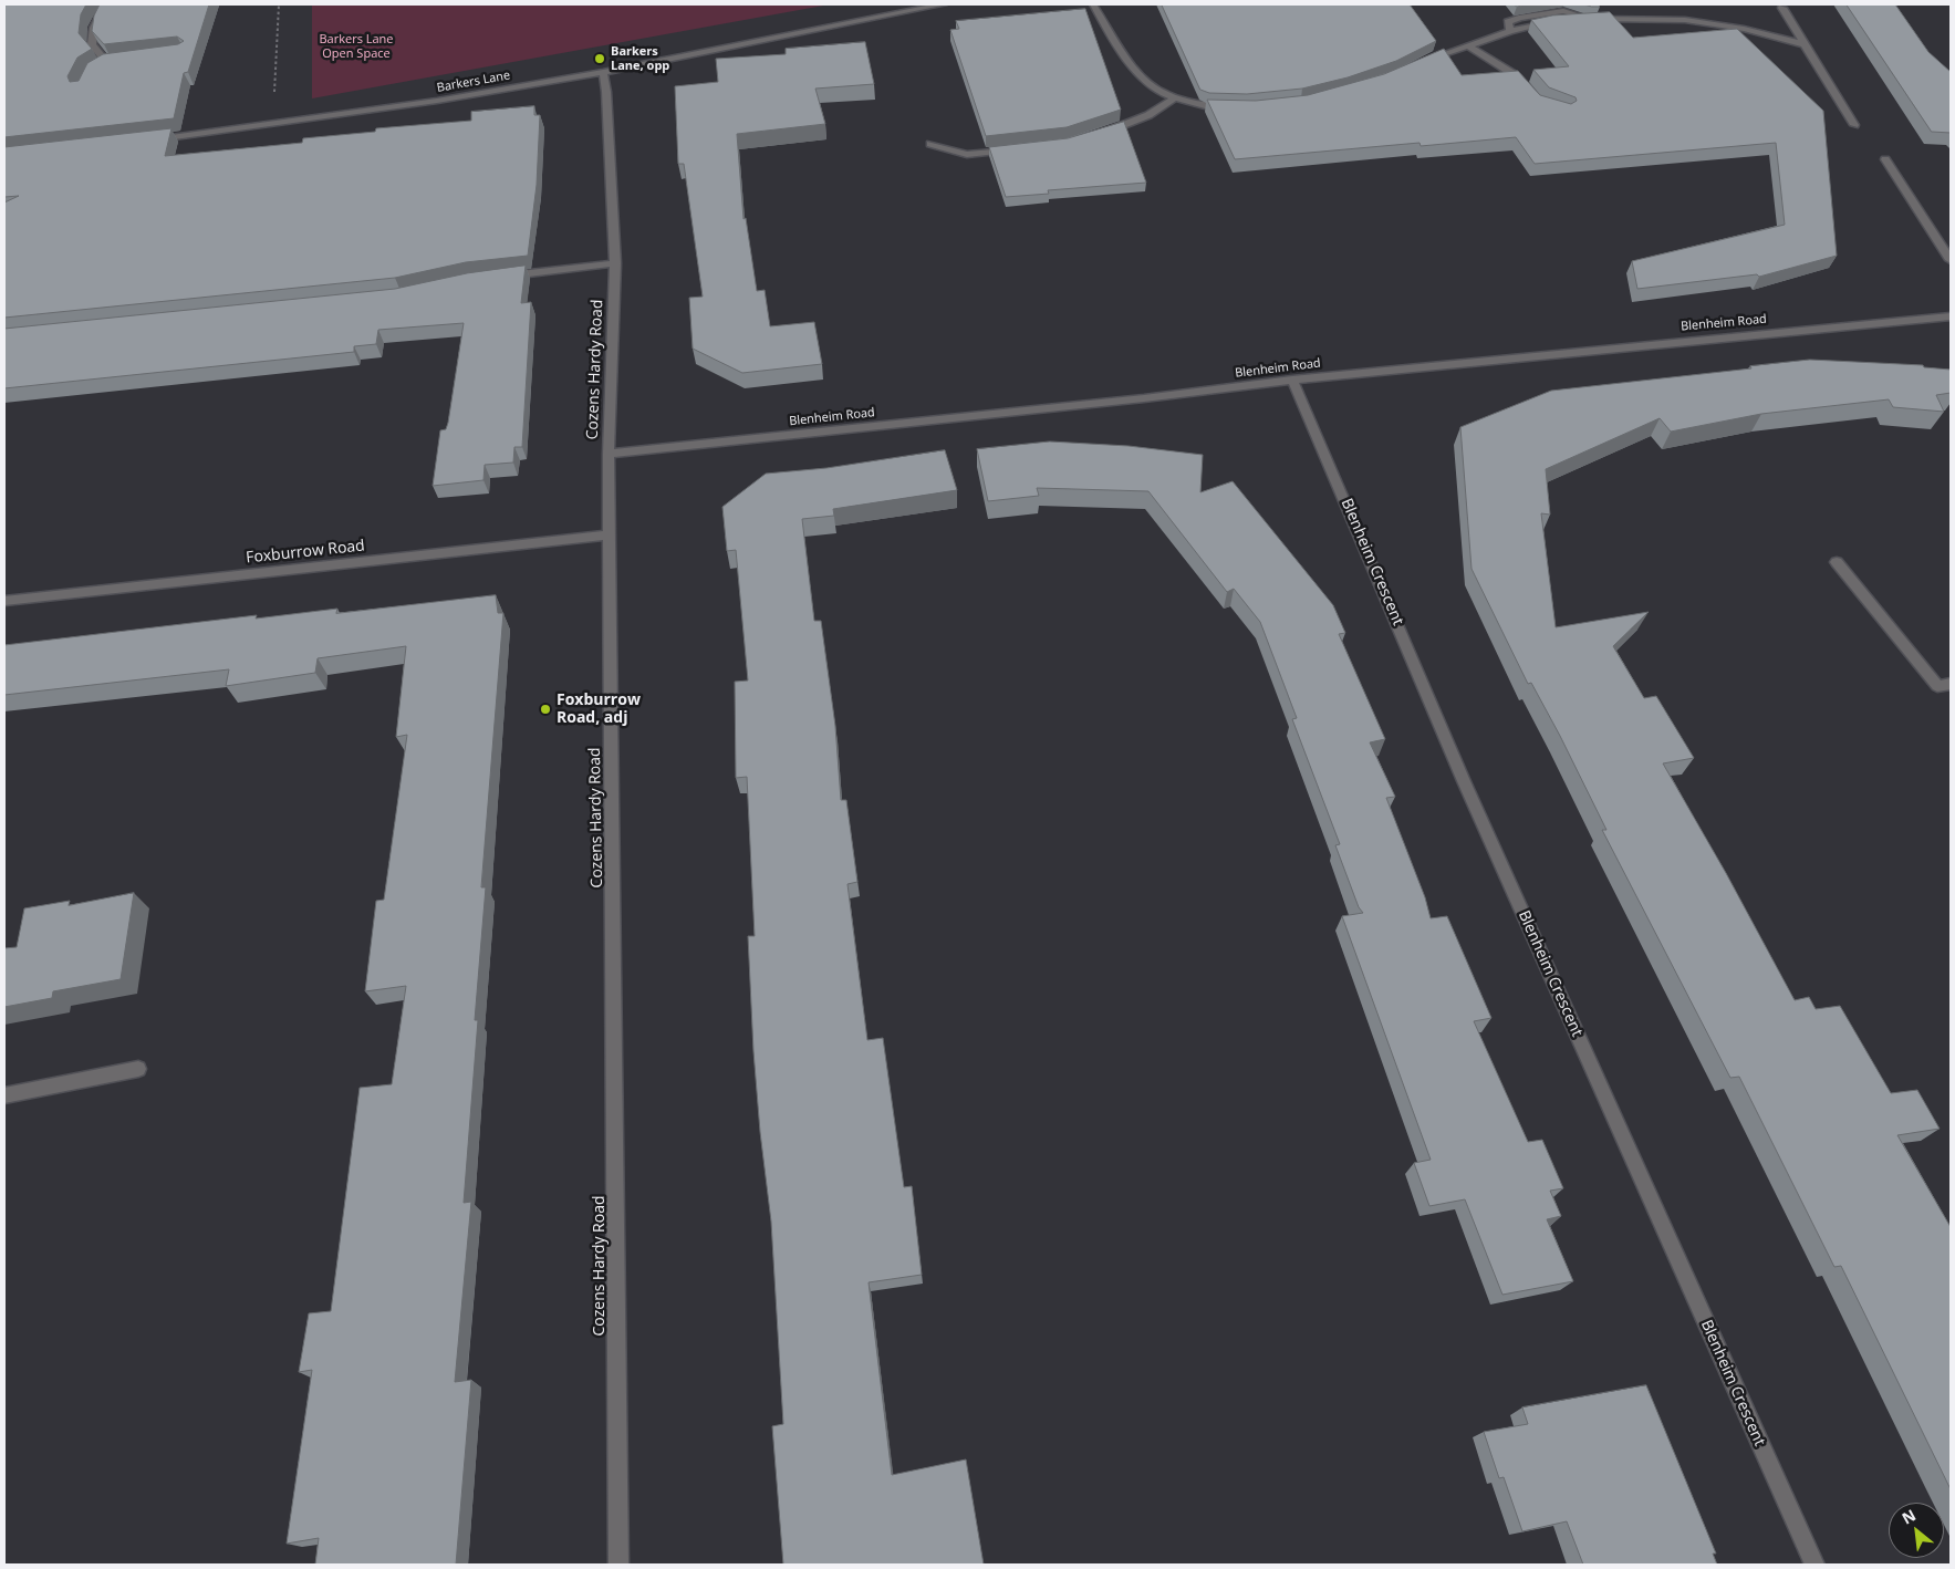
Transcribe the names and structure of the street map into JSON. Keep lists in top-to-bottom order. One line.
{"streets":{"street":["Barkers Lane","Blenheim Road","Cozens Hardy Road","Foxburrow Road","Blenheim Crescent"]},"crossings":[["Barkers Lane","Cozens Hardy Road"],["Blenheim Road","Cozens Hardy Road"],["Blenheim Road","Blenheim Crescent"],["Cozens Hardy Road","Foxburrow Road"]],"parks":["Barkers Lane Open Space"],"places":["Barkers Lane, opp","Foxburrow Road, adj"],"north":"top left"}
